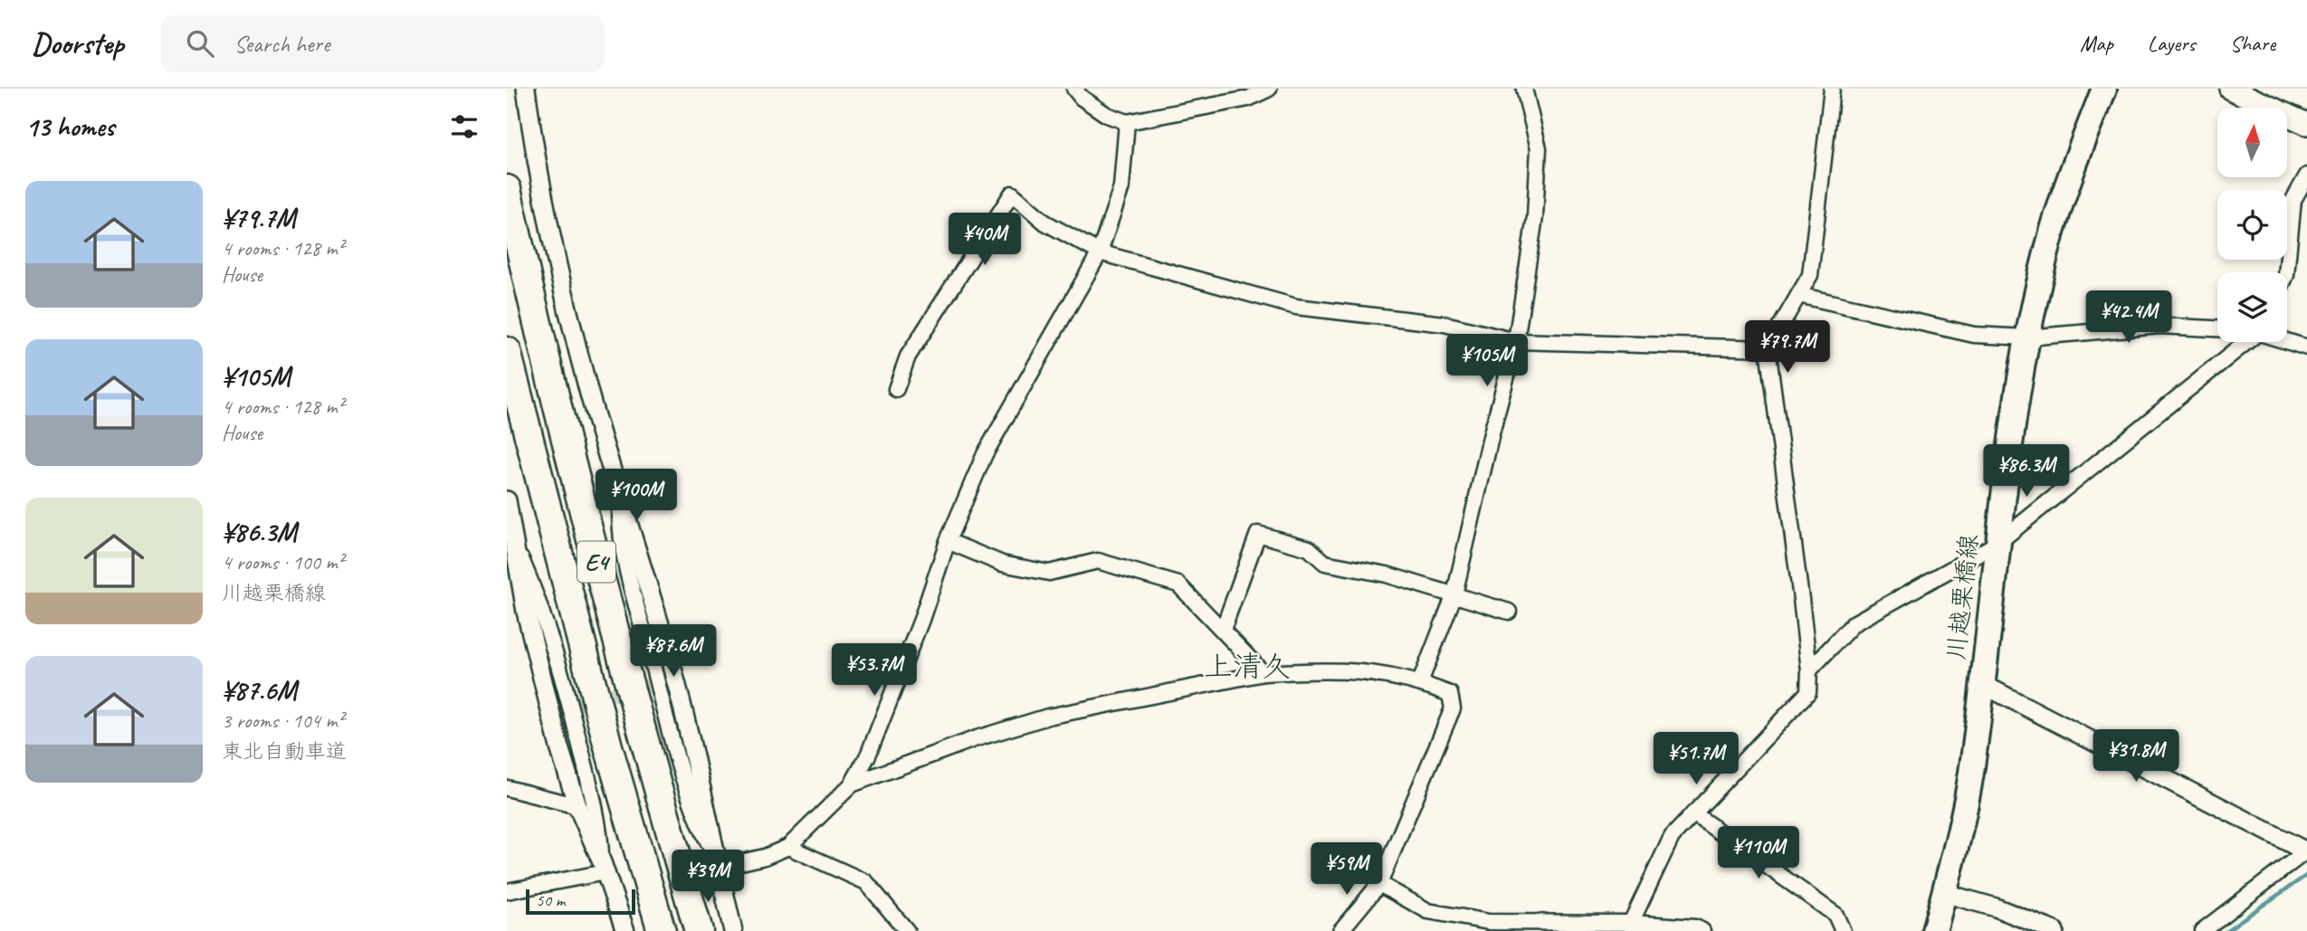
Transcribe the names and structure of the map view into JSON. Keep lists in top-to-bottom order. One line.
{"streets":{"highway":["E4"],"main road":["川越栗橋線"]},"districts":["上清久"],"scale_bar":"50 m","north":"top","page":{"header":"Doorstep","search":"Search here","nav":["Map","Layers","Share"],"heading":"13 homes","list":[{"name":"¥79.7M","note":"4 rooms · 128 m² · House"},{"name":"¥105M","note":"4 rooms · 128 m² · House"},{"name":"¥86.3M","note":"4 rooms · 100 m² · 川越栗橋線"},{"name":"¥87.6M","note":"3 rooms · 104 m² · 東北自動車道"}],"price":["¥40M","¥42.4M","¥79.7M","¥105M","¥86.3M","¥100M","¥87.6M","¥53.7M","¥31.8M","¥51.7M","¥110M","¥59M","¥39M"],"scale":"50 m"}}
